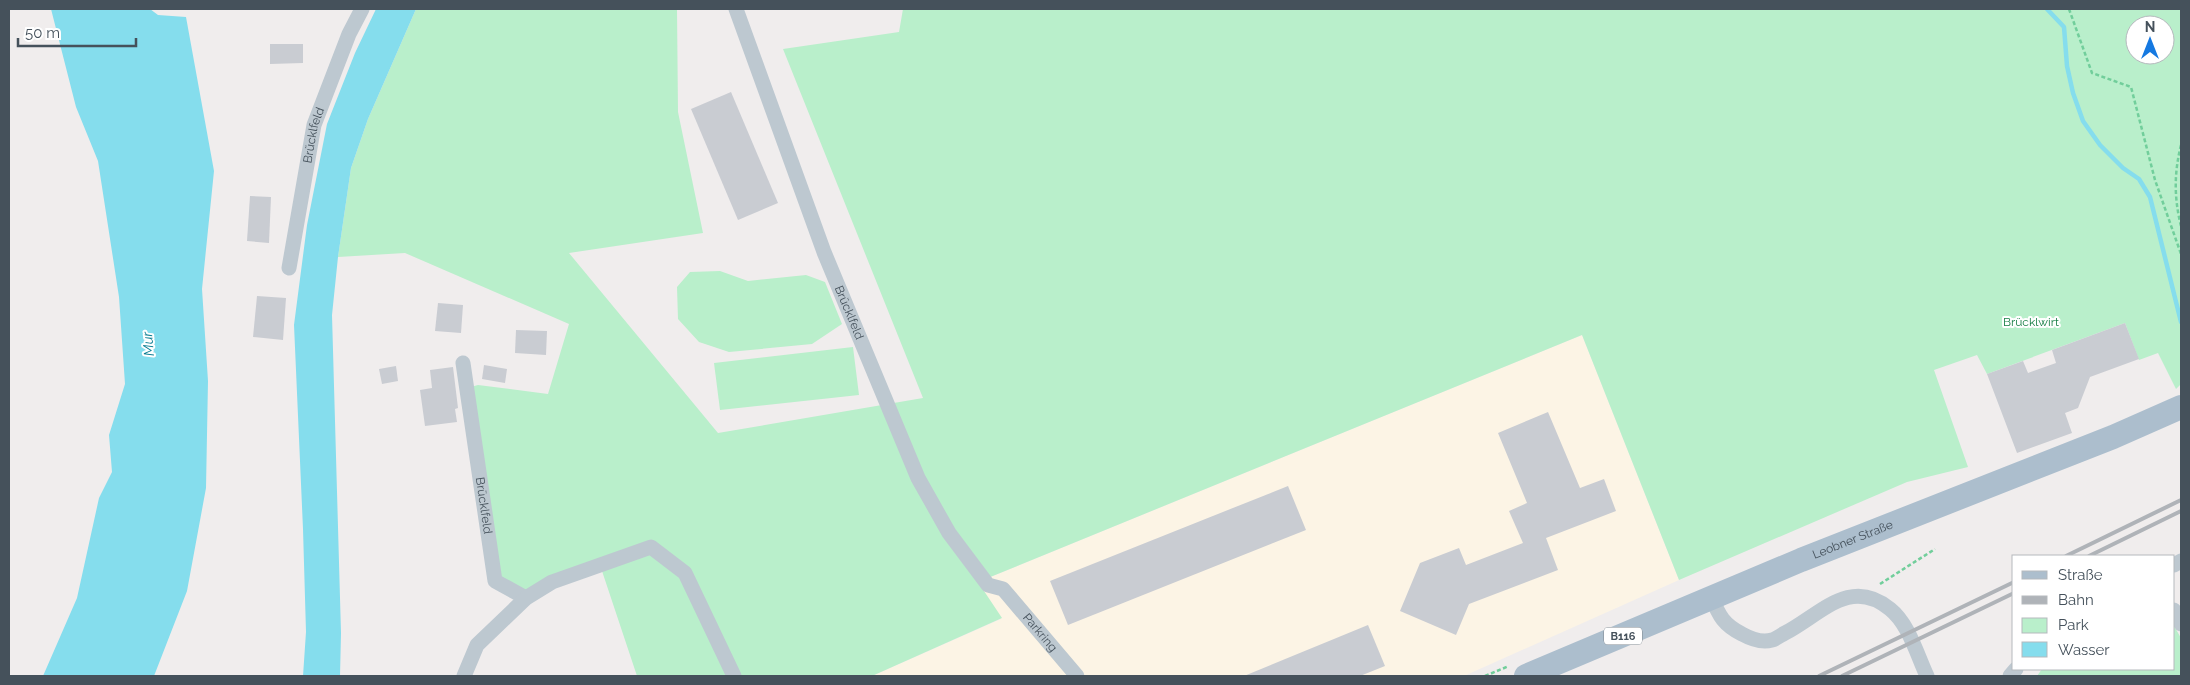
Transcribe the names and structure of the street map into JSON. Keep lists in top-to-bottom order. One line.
{"streets":{"main road":["Leobner Straße","B116"],"street":["Brücklfeld","Parkring"]},"crossings":[["Brücklfeld","Parkring"]],"water":["Mur"],"parks":["Brücklwirt"],"legend":["Straße","Bahn","Park","Wasser"],"scale_bar":"50 m","north":"top"}
